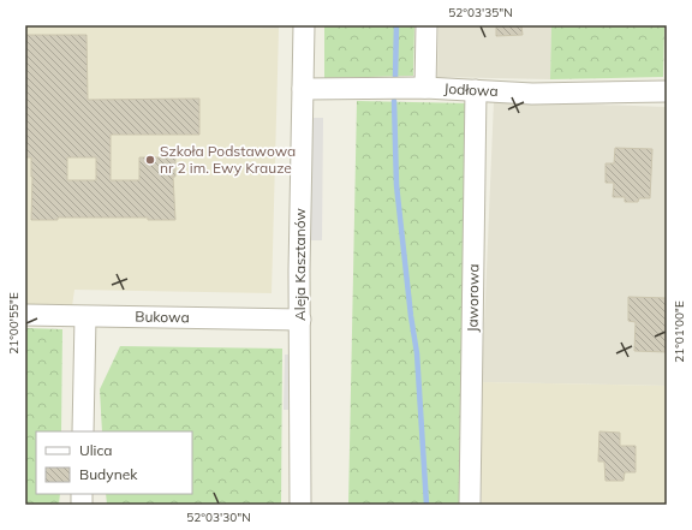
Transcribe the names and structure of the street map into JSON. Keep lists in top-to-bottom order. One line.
{"streets":{"street":["Jodłowa","Aleja Kasztanów","Jaworowa","Bukowa"]},"crossings":[["Jodłowa","Aleja Kasztanów"],["Jodłowa","Jaworowa"],["Aleja Kasztanów","Bukowa"]],"places":["Szkoła Podstawowa nr 2 im. Ewy Krauze"],"legend":["Ulica","Budynek"],"coordinates":["52°03'35\"N","21°00'55\"E","21°01'00\"E","52°03'30\"N"]}
